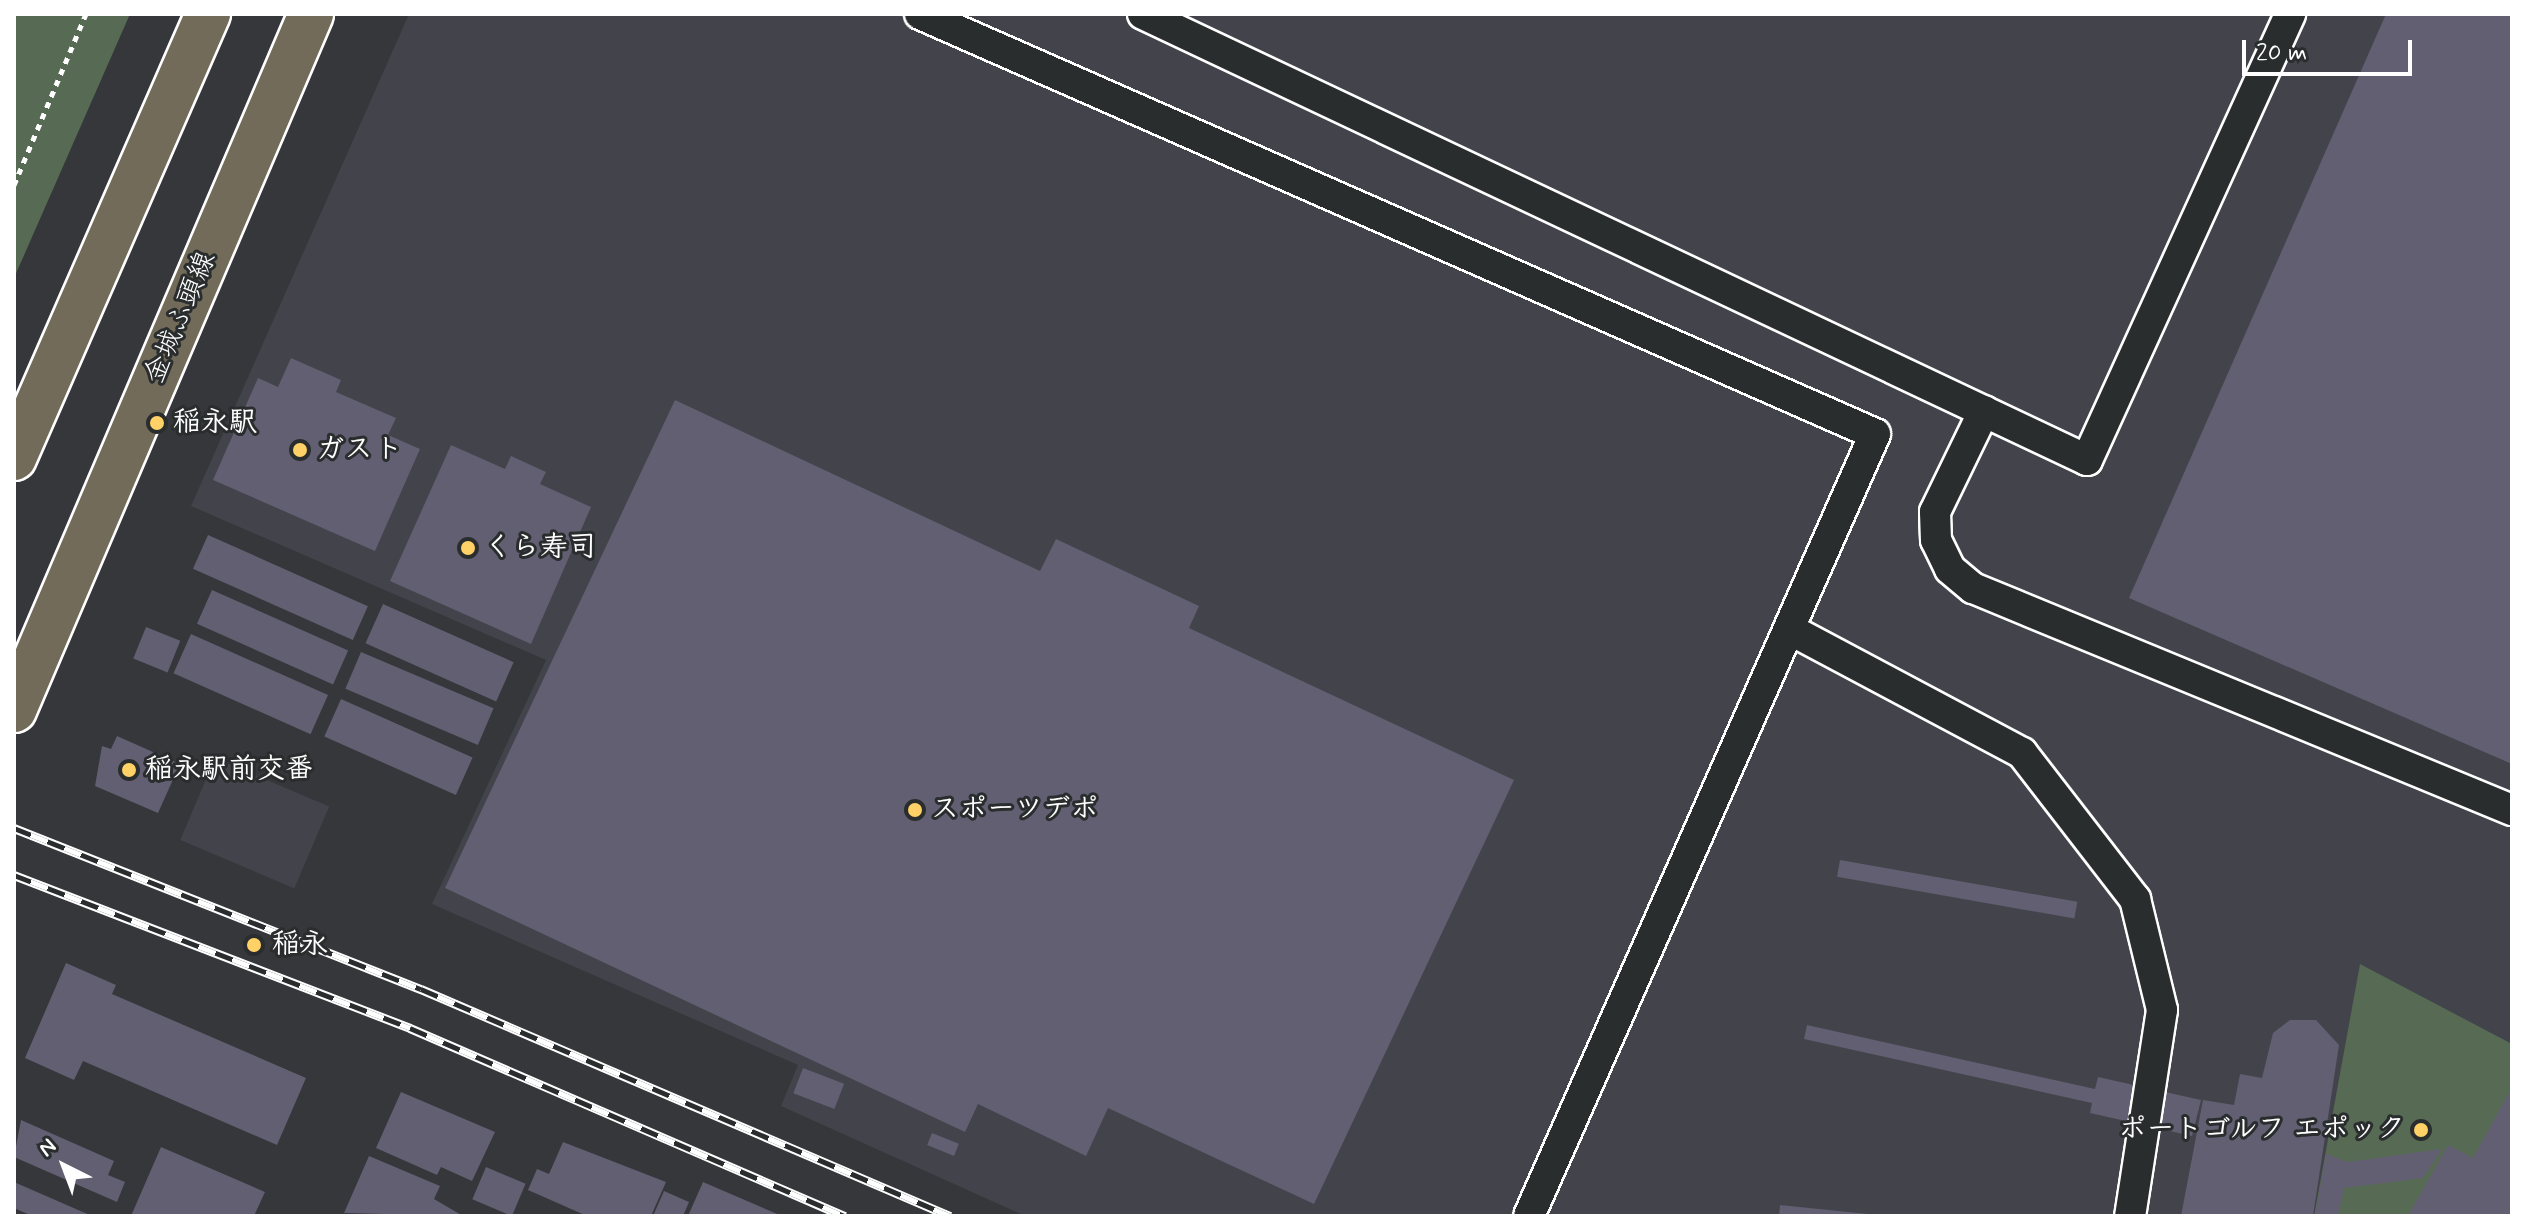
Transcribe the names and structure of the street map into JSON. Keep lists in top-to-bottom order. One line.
{"streets":{"main road":["金城ふ頭線"]},"places":["稲永駅","ガスト","くら寿司","稲永駅前交番","スポーツデポ","稲永","ポートゴルフ エポック"],"scale_bar":"20 m","north":"top left"}
